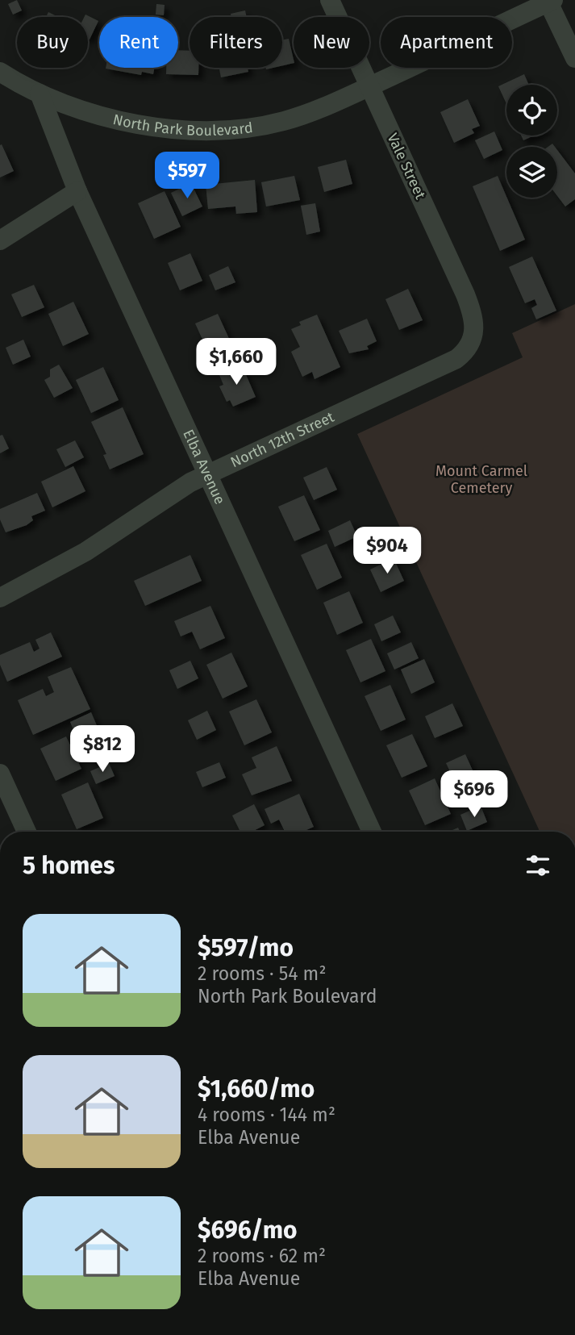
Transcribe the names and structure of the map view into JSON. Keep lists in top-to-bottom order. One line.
{"streets":{"street":["North Park Boulevard","Vale Street","North 12th Street","Elba Avenue"]},"crossings":[["North Park Boulevard","Vale Street"],["North Park Boulevard","Elba Avenue"],["Vale Street","North 12th Street"],["North 12th Street","Elba Avenue"]],"parks":["Mount Carmel Cemetery"],"page":{"chip":["Buy","Rent","Filters","New","Apartment"],"price":["$597","$1,660","$904","$812","$696"],"heading":"5 homes","list":[{"name":"$597/mo","note":"2 rooms · 54 m² · North Park Boulevard"},{"name":"$1,660/mo","note":"4 rooms · 144 m² · Elba Avenue"},{"name":"$696/mo","note":"2 rooms · 62 m² · Elba Avenue"}]}}
